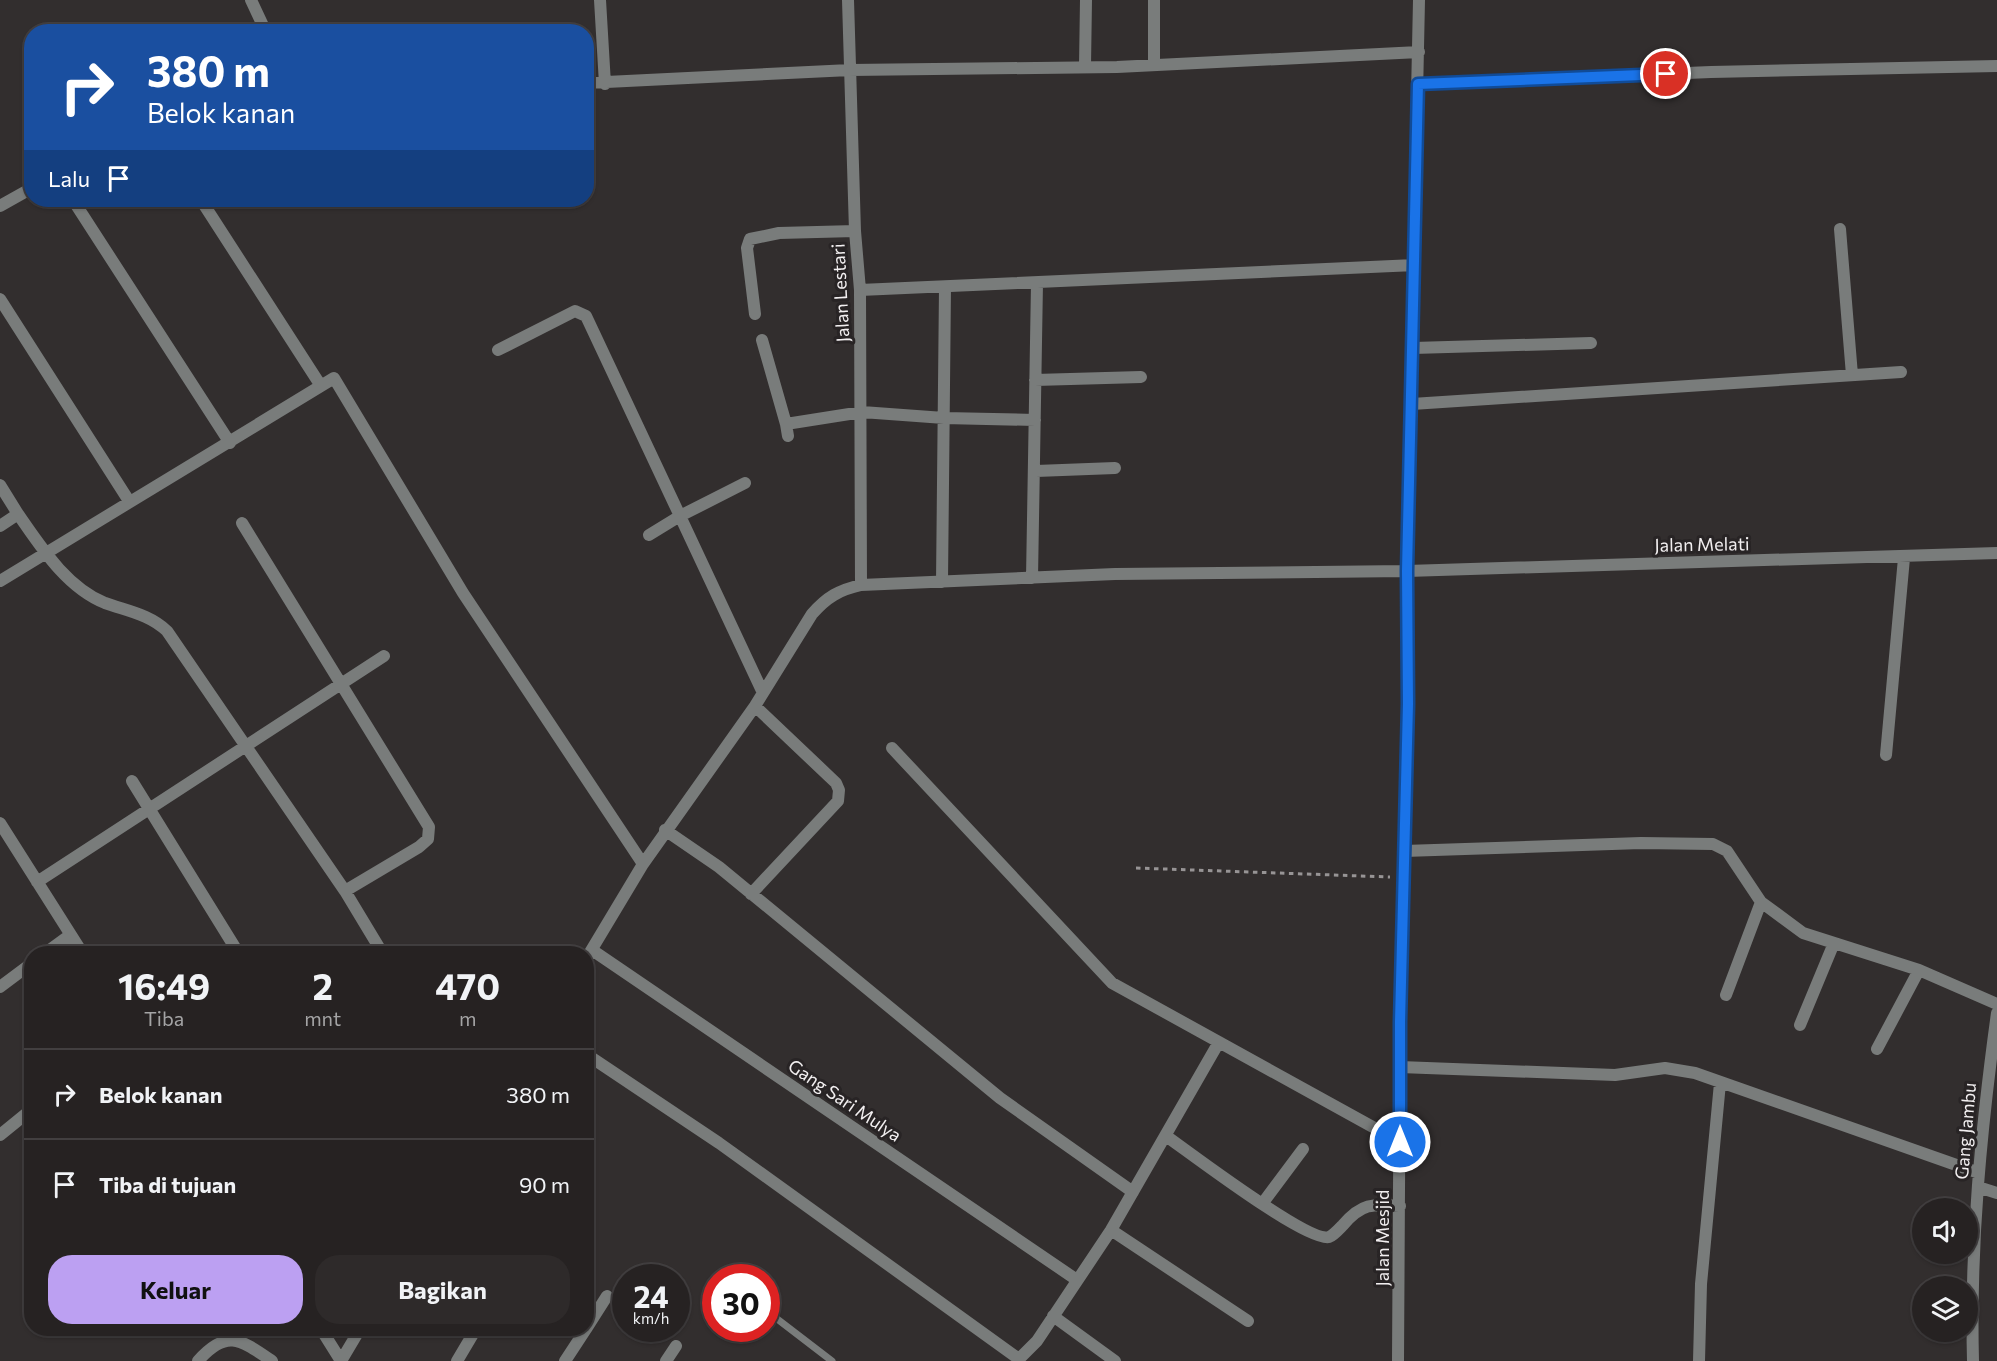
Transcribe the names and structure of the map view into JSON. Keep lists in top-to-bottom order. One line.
{"streets":{"street":["Jalan Lestari","Jalan Melati","Gang Sari Mulya","Gang Jambu","Jalan Mesjid"]},"crossings":[["Jalan Lestari","Jalan Melati"],["Jalan Melati","Jalan Mesjid"]],"page":{"turn":["380 m","Belok kanan"],"then":"Lalu","eta":["16:49","Tiba","2","mnt","470","m"],"list":[{"name":"Belok kanan","value":"380 m"},{"name":"Tiba di tujuan","value":"90 m"}],"buttons":["Keluar","Bagikan"],"speed":"24 km/h","limit":"30"}}
